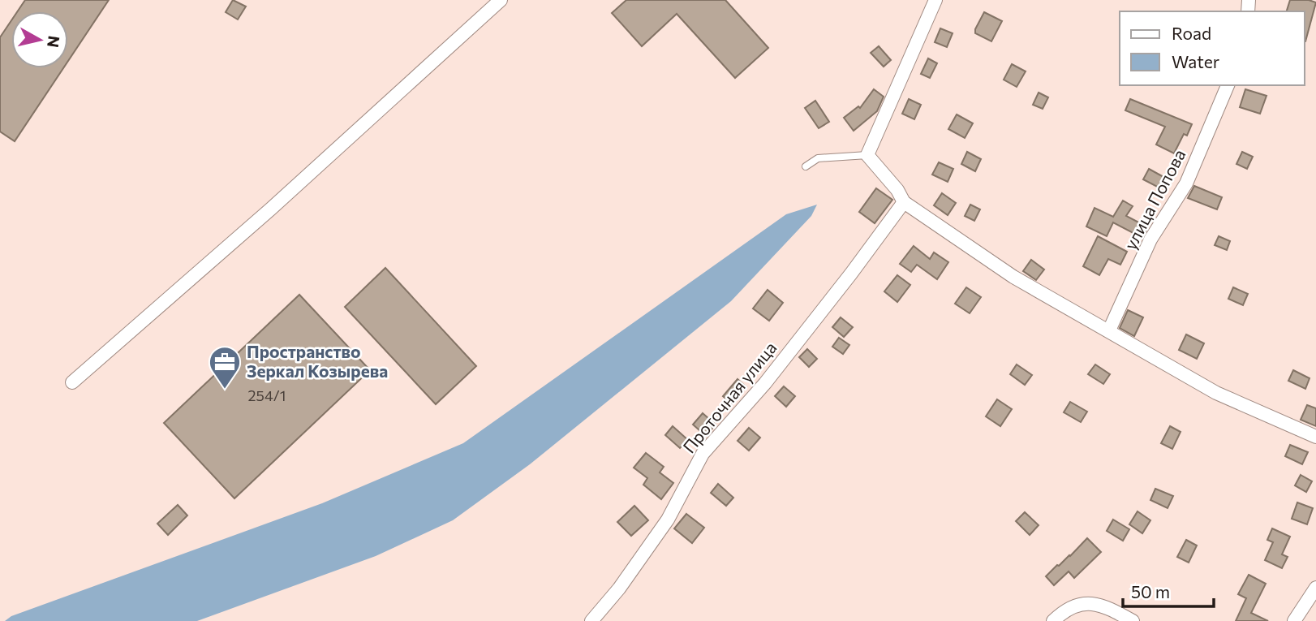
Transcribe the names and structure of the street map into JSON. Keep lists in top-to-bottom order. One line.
{"streets":{"street":["улица Попова","Проточная улица"]},"places":{"office":["Пространство Зеркал Козырева"]},"house_numbers":["254/1"],"legend":["Road","Water"],"scale_bar":"50 m","north":"right"}
